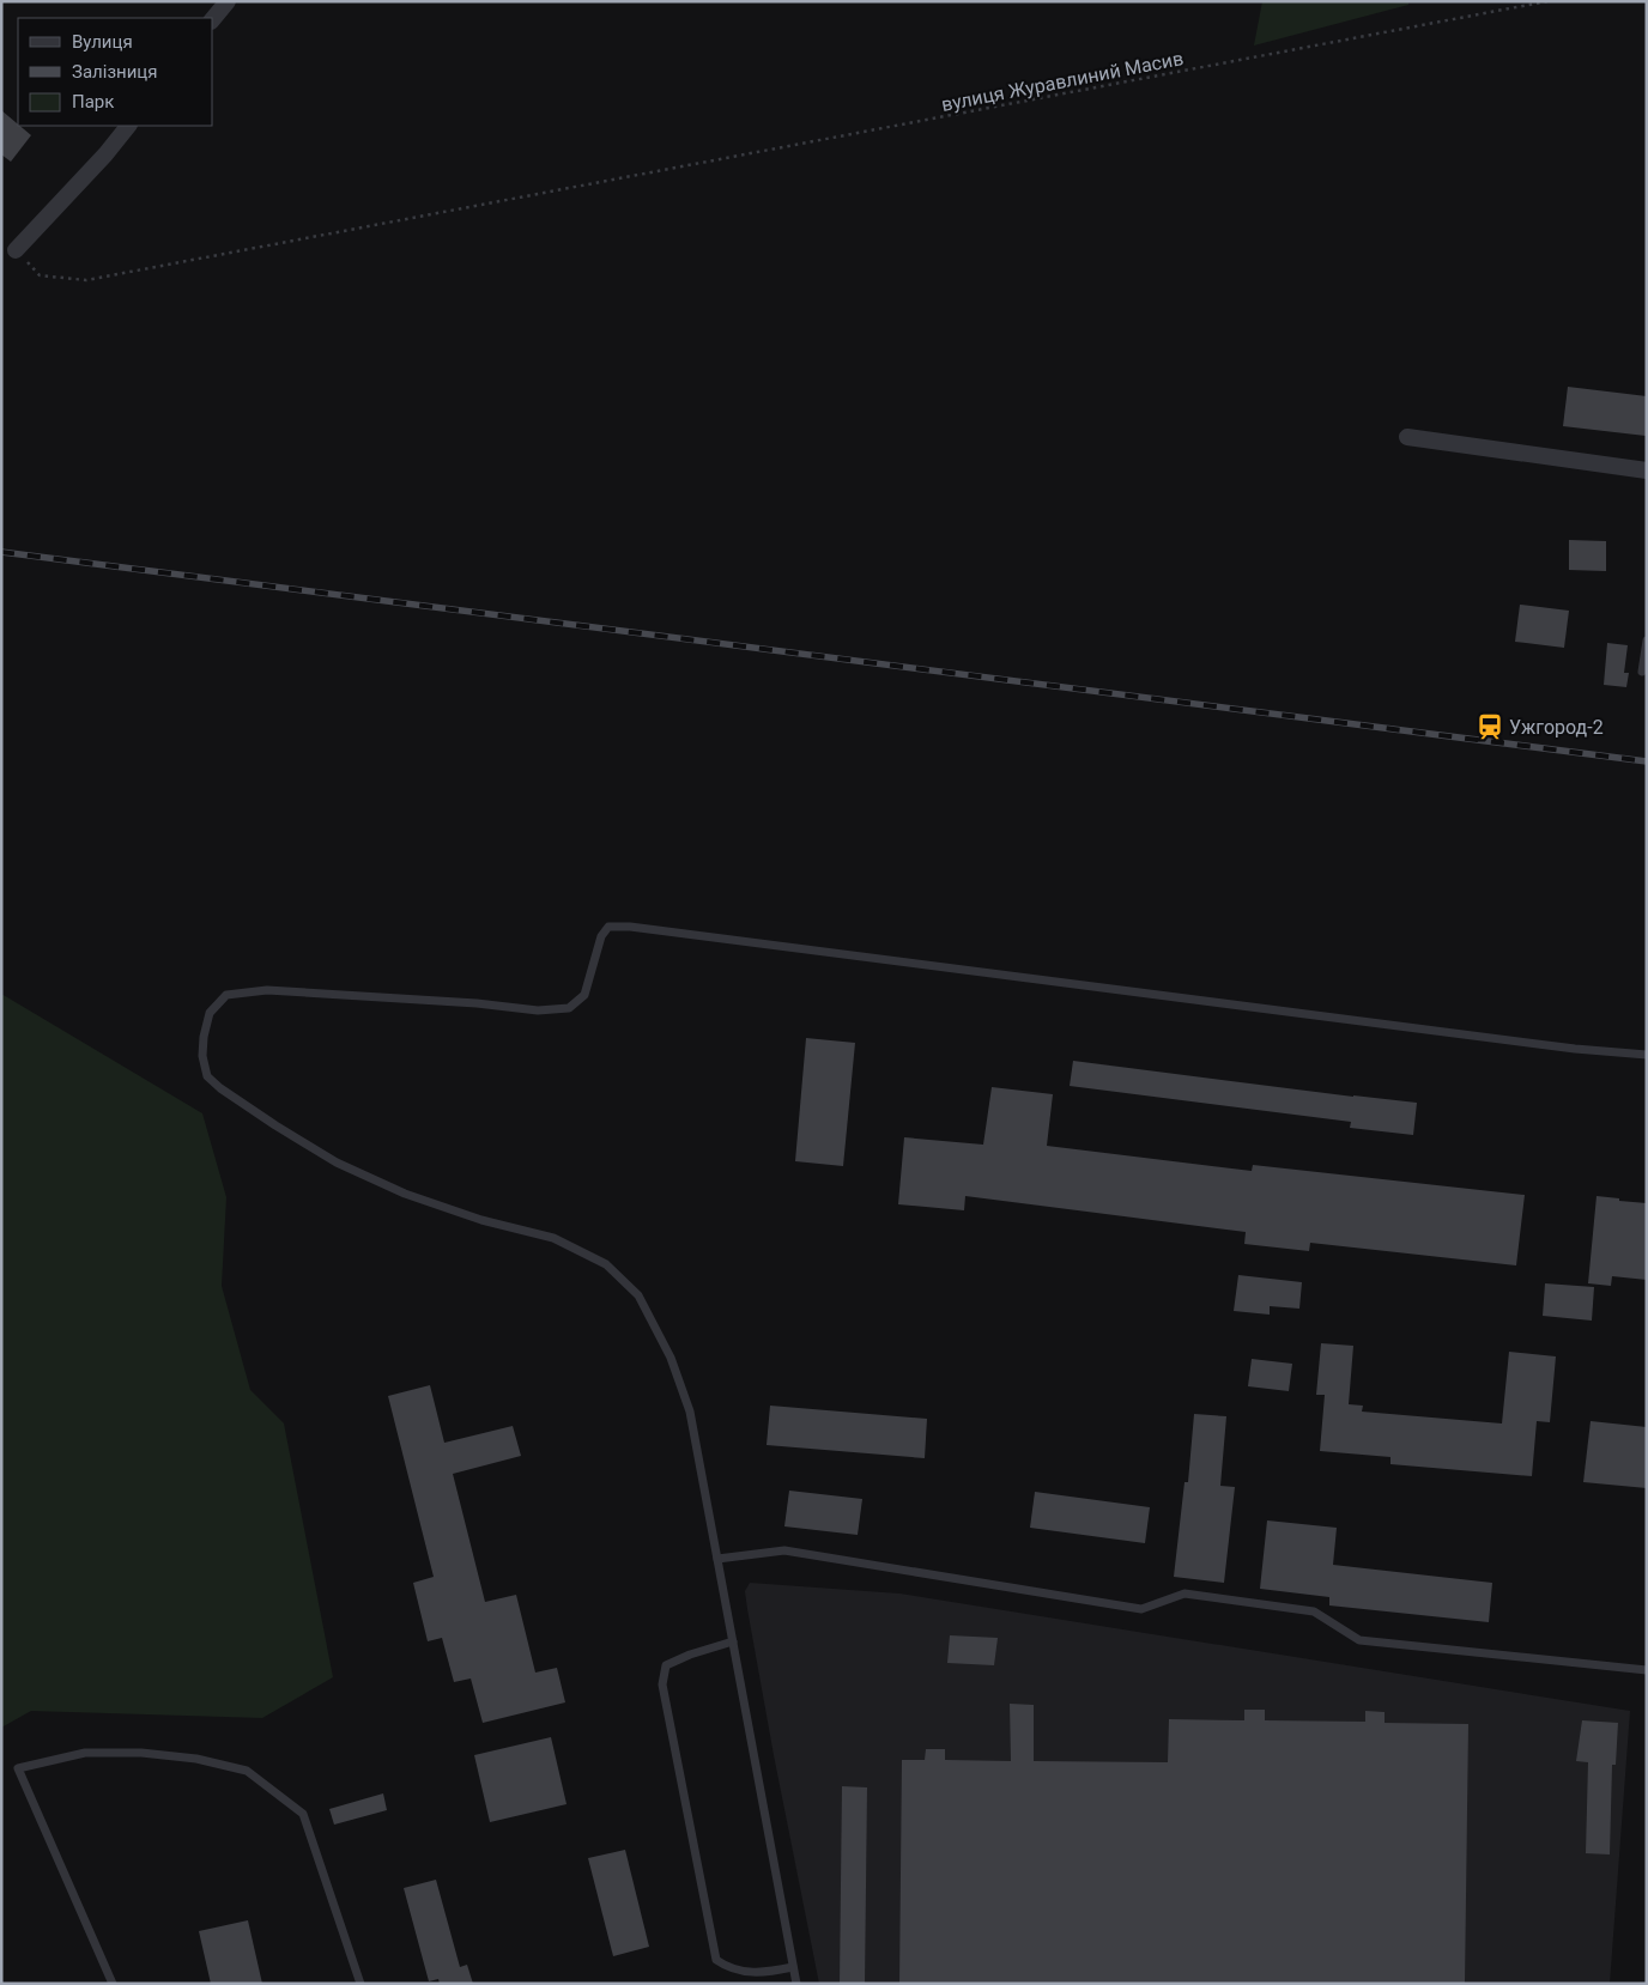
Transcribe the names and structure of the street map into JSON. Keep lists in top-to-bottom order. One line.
{"streets":{"path":["вулиця Журавлиний Масив"]},"places":{"station":["Ужгород-2"]},"legend":["Вулиця","Залізниця","Парк"]}
